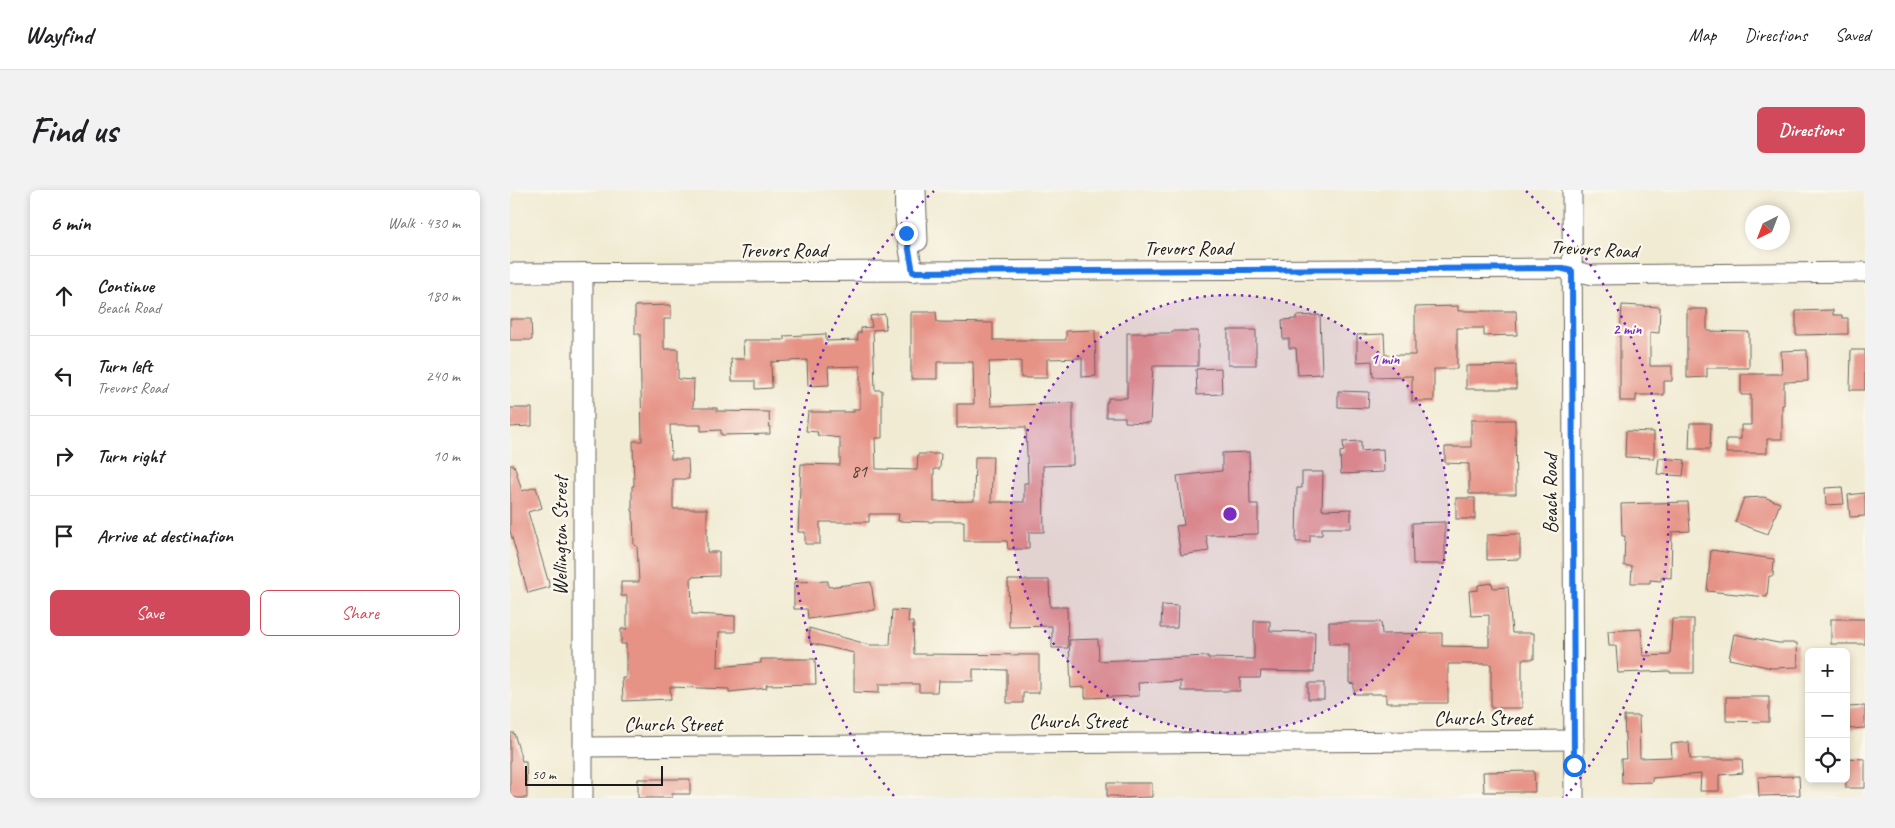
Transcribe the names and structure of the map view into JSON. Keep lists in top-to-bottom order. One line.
{"streets":{"street":["Trevors Road","Beach Road","Wellington Street","Church Street"]},"crossings":[["Trevors Road","Beach Road"],["Trevors Road","Wellington Street"],["Beach Road","Church Street"],["Wellington Street","Church Street"]],"house_numbers":["81"],"scale_bar":"50 m","north":"bottom left","page":{"header":"Wayfind","nav":["Map","Directions","Saved"],"buttons":["Directions",["Save","Share"]],"title":"Find us","heading":["6 min","Walk · 430 m"],"list":[["Continue","Beach Road","180 m"],["Turn left","Trevors Road","240 m"],["Turn right","10 m"],"Arrive at destination"],"map_buttons":["+","−"],"scale":"50 m"},"rings":["2 min","1 min"]}
